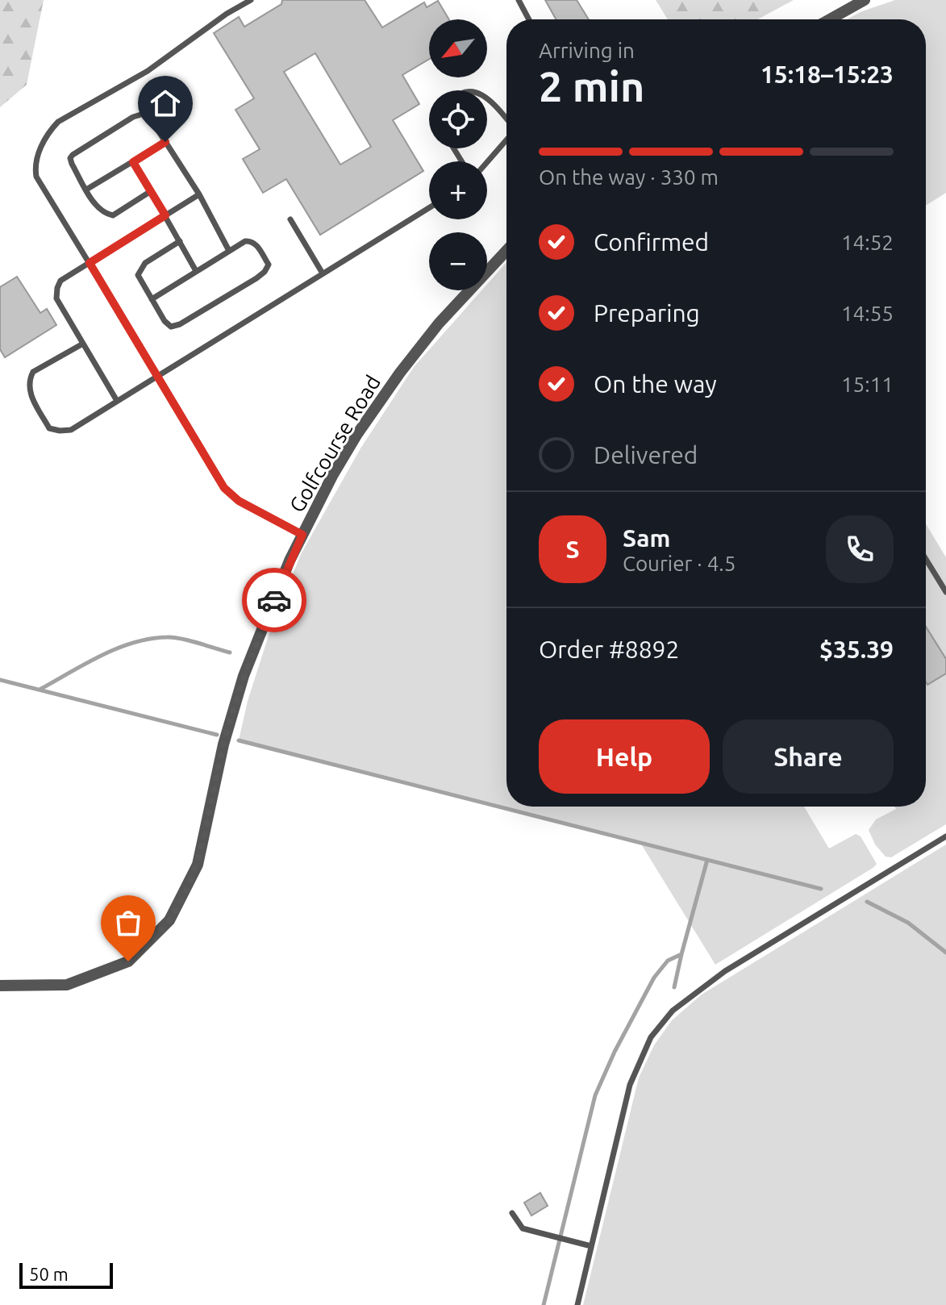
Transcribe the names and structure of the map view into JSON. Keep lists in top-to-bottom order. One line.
{"streets":{"street":["Golfcourse Road"]},"scale_bar":"50 m","north":"bottom left","page":{"map_buttons":["+","−"],"heading":["2 min","Arriving in","15:18–15:23"],"panel":["Sam","Courier · 4.5","Order #8892","$35.39"],"bar":"On the way · 330 m","list":[["Confirmed","14:52"],["Preparing","14:55"],["On the way","15:11"],"Delivered"],"round":"S","buttons":["Help","Share"],"scale":"50 m"}}
